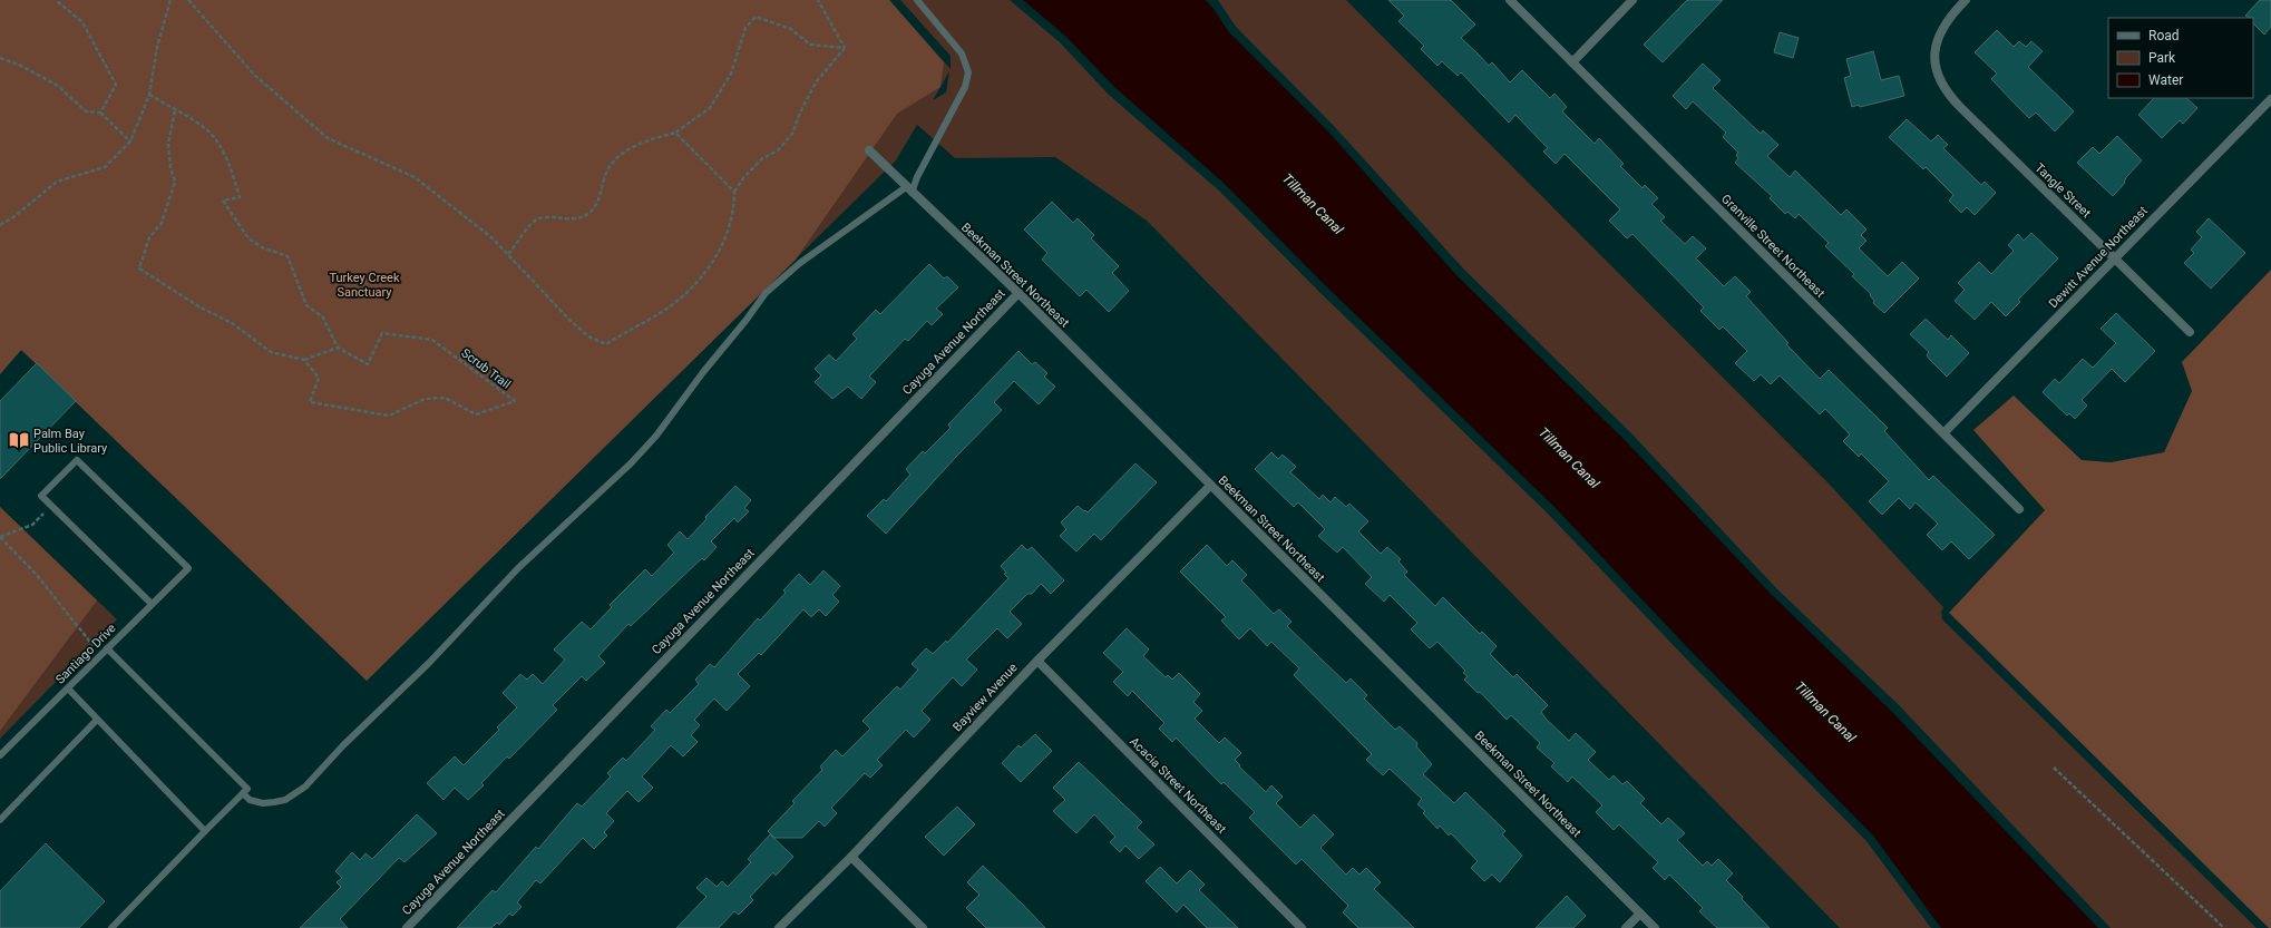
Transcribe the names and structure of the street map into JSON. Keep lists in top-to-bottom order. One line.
{"streets":{"street":["Tangle Street","Granville Street Northeast","Dewitt Avenue Northeast","Beekman Street Northeast","Cayuga Avenue Northeast","Bayview Avenue","Acacia Street Northeast"],"lane":["Santiago Drive"],"path":["Scrub Trail"]},"crossings":[["Tangle Street","Dewitt Avenue Northeast"],["Granville Street Northeast","Dewitt Avenue Northeast"],["Beekman Street Northeast","Cayuga Avenue Northeast"],["Beekman Street Northeast","Bayview Avenue"],["Bayview Avenue","Acacia Street Northeast"]],"water":["Tillman Canal"],"parks":["Turkey Creek Sanctuary"],"places":{"library":["Palm Bay Public Library"]},"legend":["Road","Park","Water"]}
